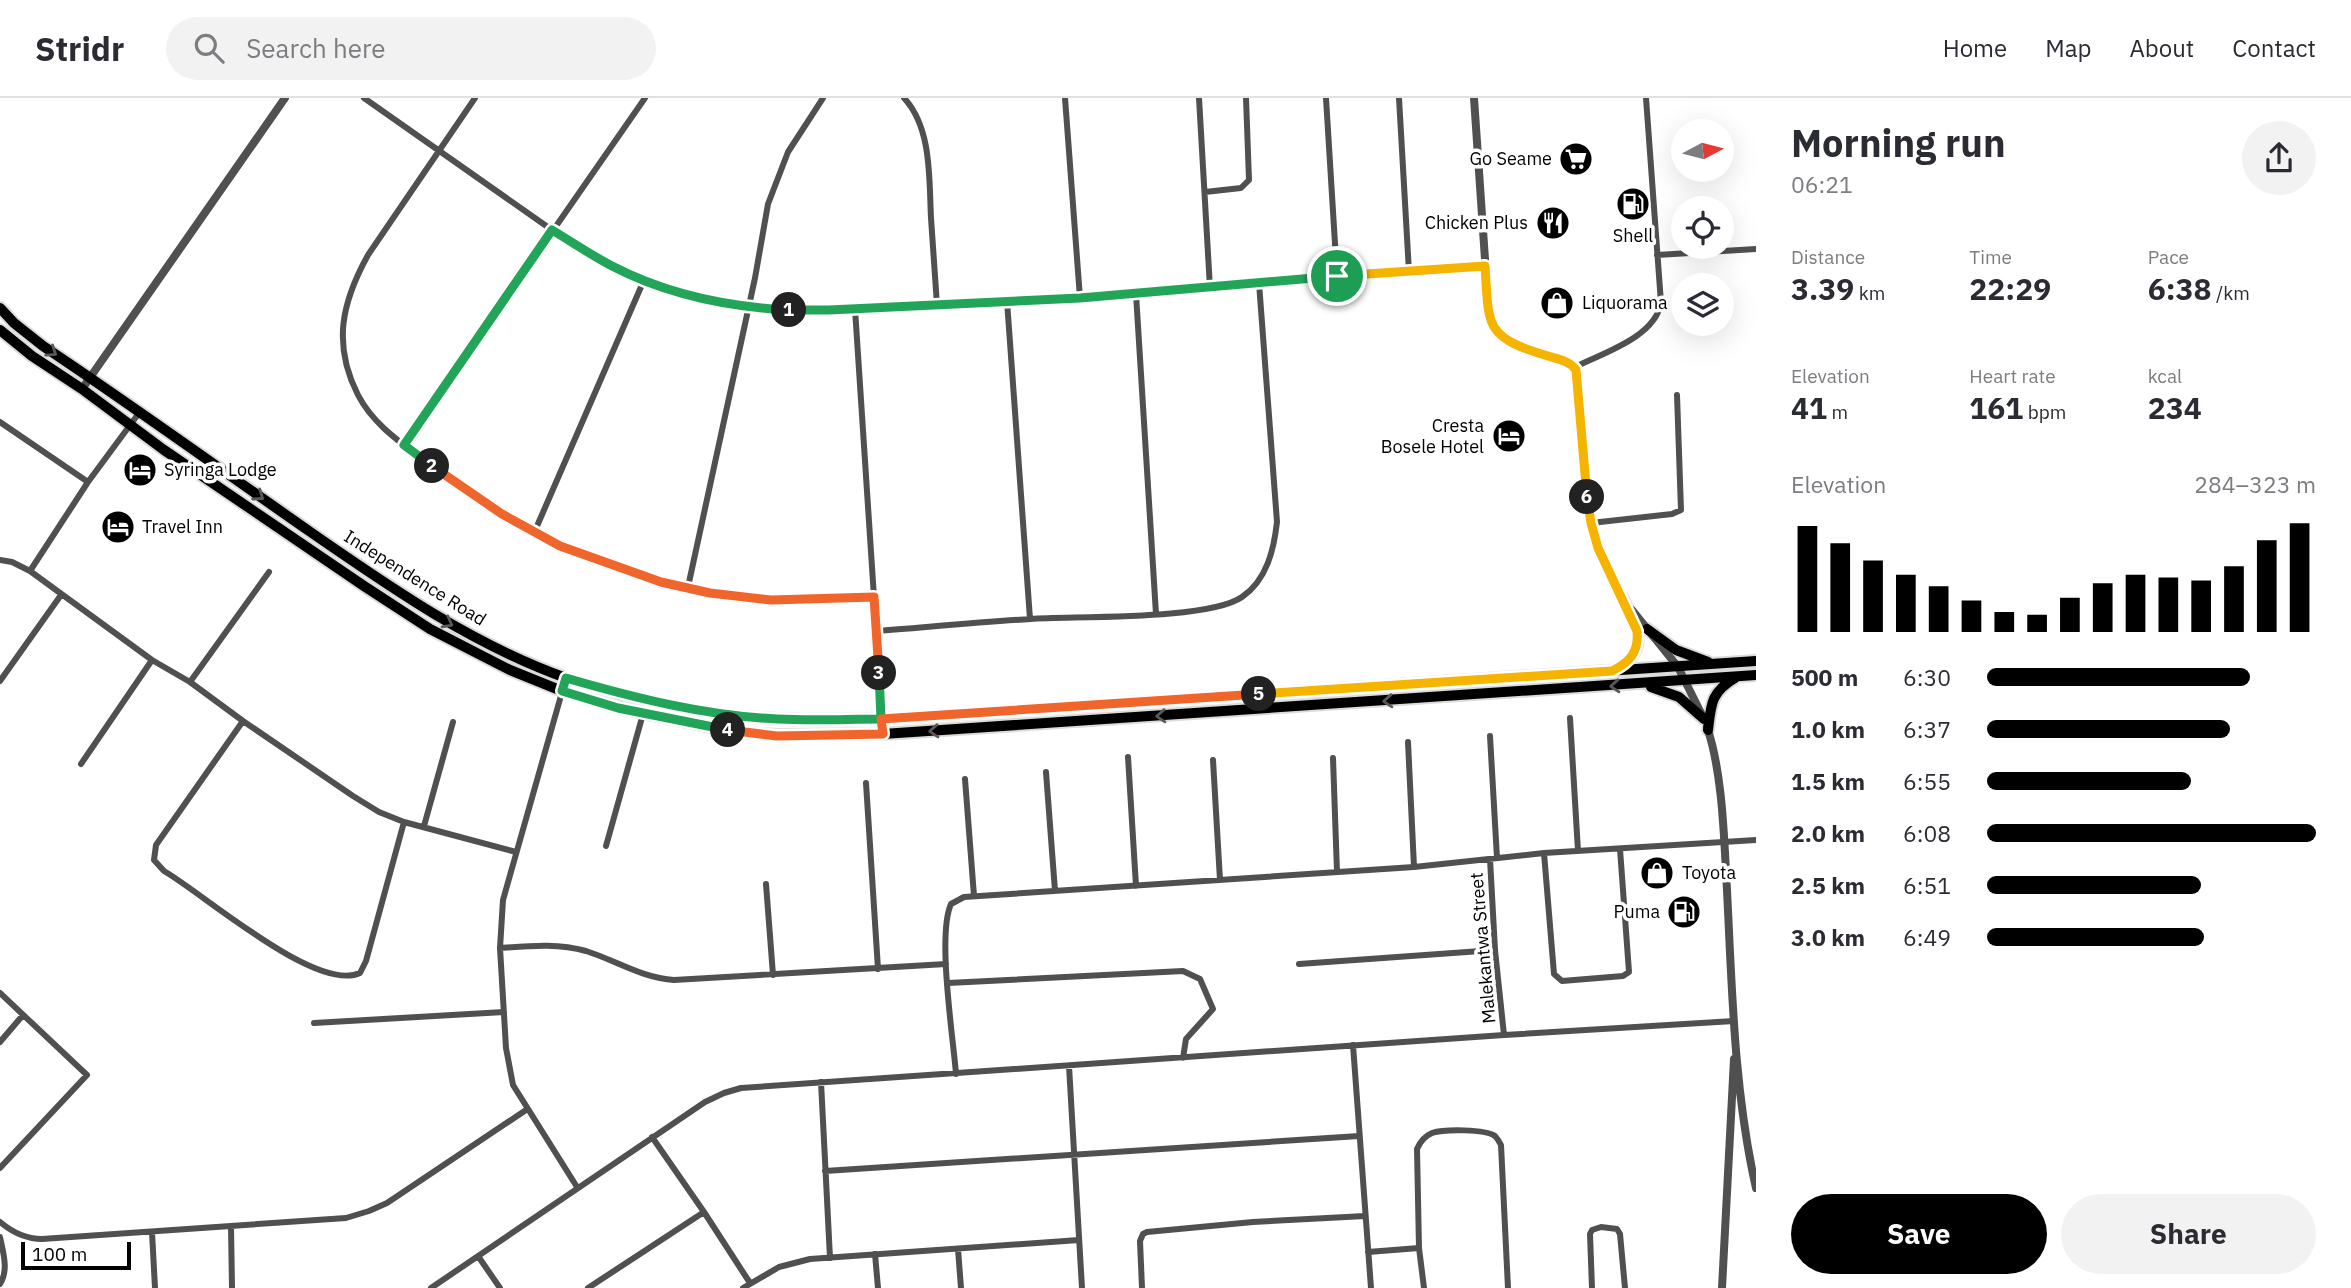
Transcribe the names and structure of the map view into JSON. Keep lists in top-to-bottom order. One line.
{"streets":{"main road":["Independence Road"],"street":["Malekantwa Street"]},"places":{"supermarket":["Go Seame"],"fuel station":["Shell","Puma"],"restaurant":["Chicken Plus"],"shop":["Liquorama","Toyota"],"hotel":["Cresta Bosele Hotel","Syringa Lodge","Travel Inn"]},"scale_bar":"100 m","north":"right","page":{"header":"Stridr","search":"Search here","nav":["Home","Map","About","Contact"],"heading":["Morning run","06:21"],"stats":[["Distance","3.39 km"],["Time","22:29"],["Pace","6:38 /km"],["Elevation","41 m"],["Heart rate","161 bpm"],["kcal","234"]],"pins":["1","2","6","3","5","4"],"chart":["Elevation","284–323 m"],"list":[{"name":"500 m","note":"6:30"},{"name":"1.0 km","note":"6:37"},{"name":"1.5 km","note":"6:55"},{"name":"2.0 km","note":"6:08"},{"name":"2.5 km","note":"6:51"},{"name":"3.0 km","note":"6:49"}],"buttons":["Save","Share"],"scale":"100 m"}}
